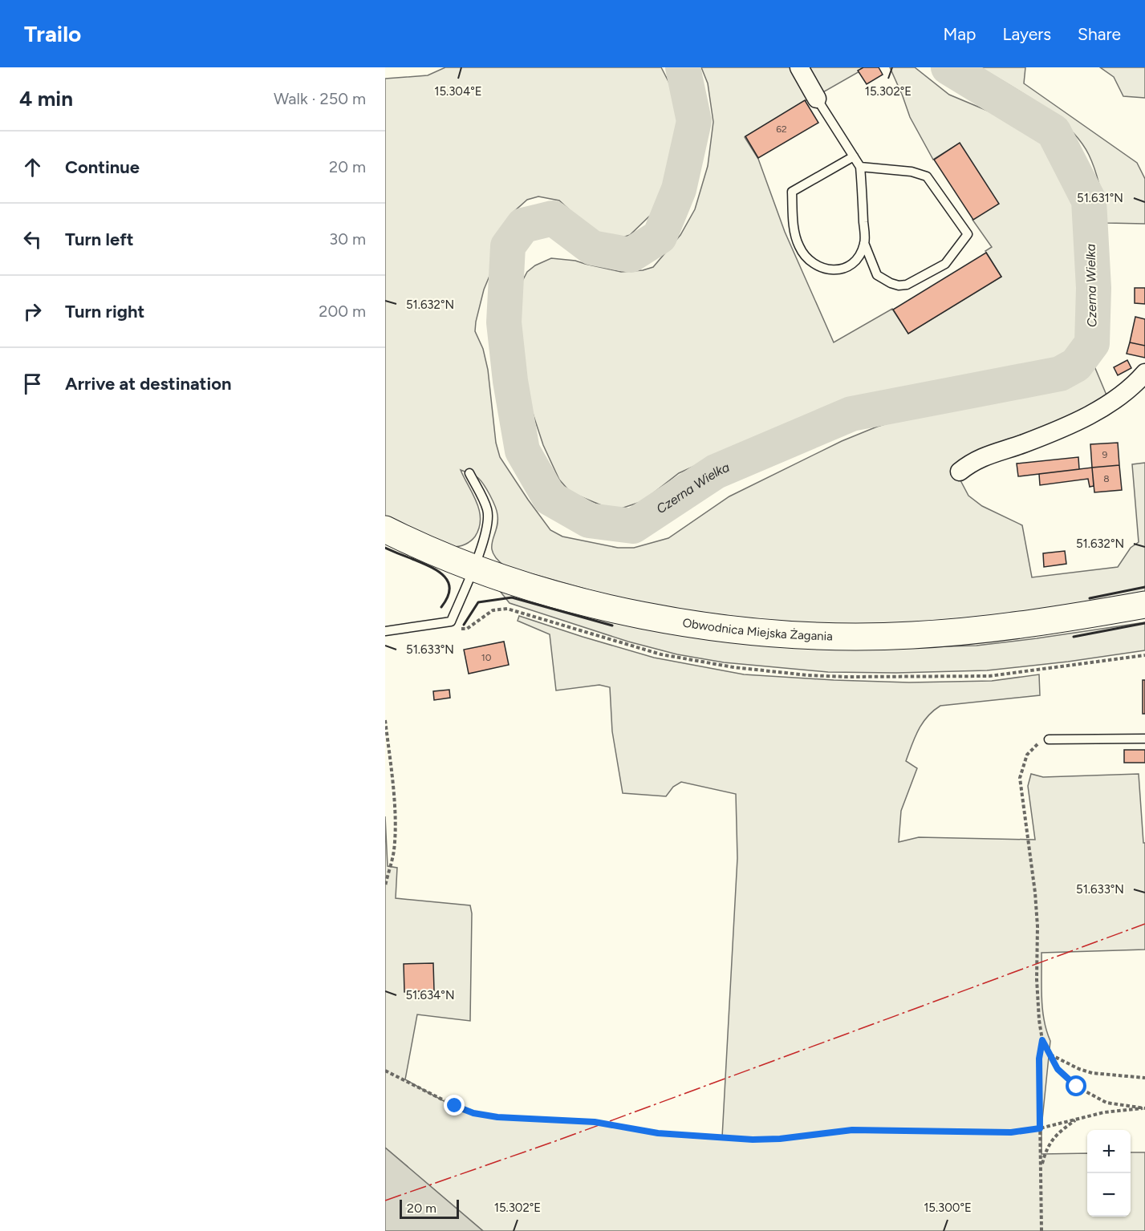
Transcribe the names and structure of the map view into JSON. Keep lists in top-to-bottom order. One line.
{"streets":{"main road":["Obwodnica Miejska Żagania"]},"water":["Czerna Wielka"],"house_numbers":["62","9","8","10"],"scale_bar":"20 m","page":{"header":"Trailo","nav":["Map","Layers","Share"],"heading":["4 min","Walk · 250 m"],"list":[["Continue","20 m"],["Turn left","30 m"],["Turn right","200 m"],"Arrive at destination"],"map_buttons":["+","−"],"scale":"20 m"},"coordinates":["15.304°E","15.302°E","51.631°N","51.632°N","51.633°N","51.634°N","15.300°E"]}
